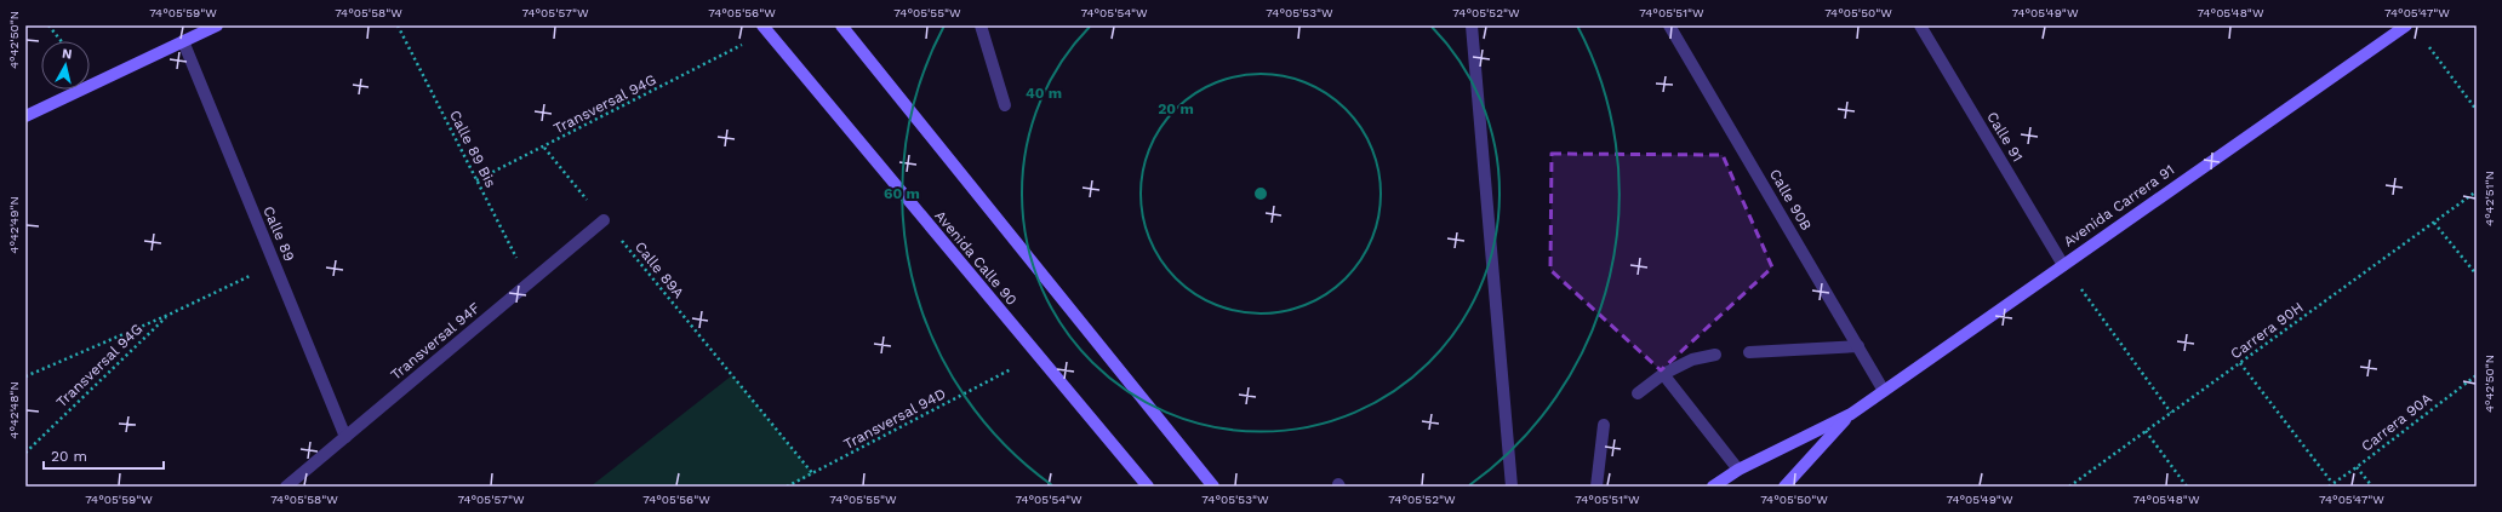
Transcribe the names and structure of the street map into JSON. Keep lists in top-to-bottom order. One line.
{"streets":{"main road":["Avenida Carrera 91","Avenida Calle 90"],"street":["Calle 91","Calle 90B","Calle 89","Transversal 94F"],"path":["Transversal 94G","Calle 89 Bis","Calle 89A","Carrera 90H","Transversal 94D","Carrera 90A"]},"crossings":[["Transversal 94G","Calle 89 Bis"],["Transversal 94G","Calle 89"],["Transversal 94G","Calle 89A"],["Calle 91","Avenida Carrera 91"],["Calle 89 Bis","Transversal 94F"],["Calle 90B","Avenida Carrera 91"],["Calle 89","Transversal 94F"],["Calle 89A","Transversal 94F"],["Calle 89A","Transversal 94D"]],"scale_bar":"20 m","north":"top","coordinates":["74°05'59\"W","74°05'58\"W","74°05'57\"W","74°05'56\"W","74°05'55\"W","74°05'54\"W","74°05'53\"W","74°05'52\"W","74°05'51\"W","74°05'50\"W","74°05'49\"W","74°05'48\"W","74°05'47\"W","4°42'50\"N","4°42'51\"N","4°42'49\"N","4°42'48\"N"],"rings":["40 m","20 m","60 m"]}
